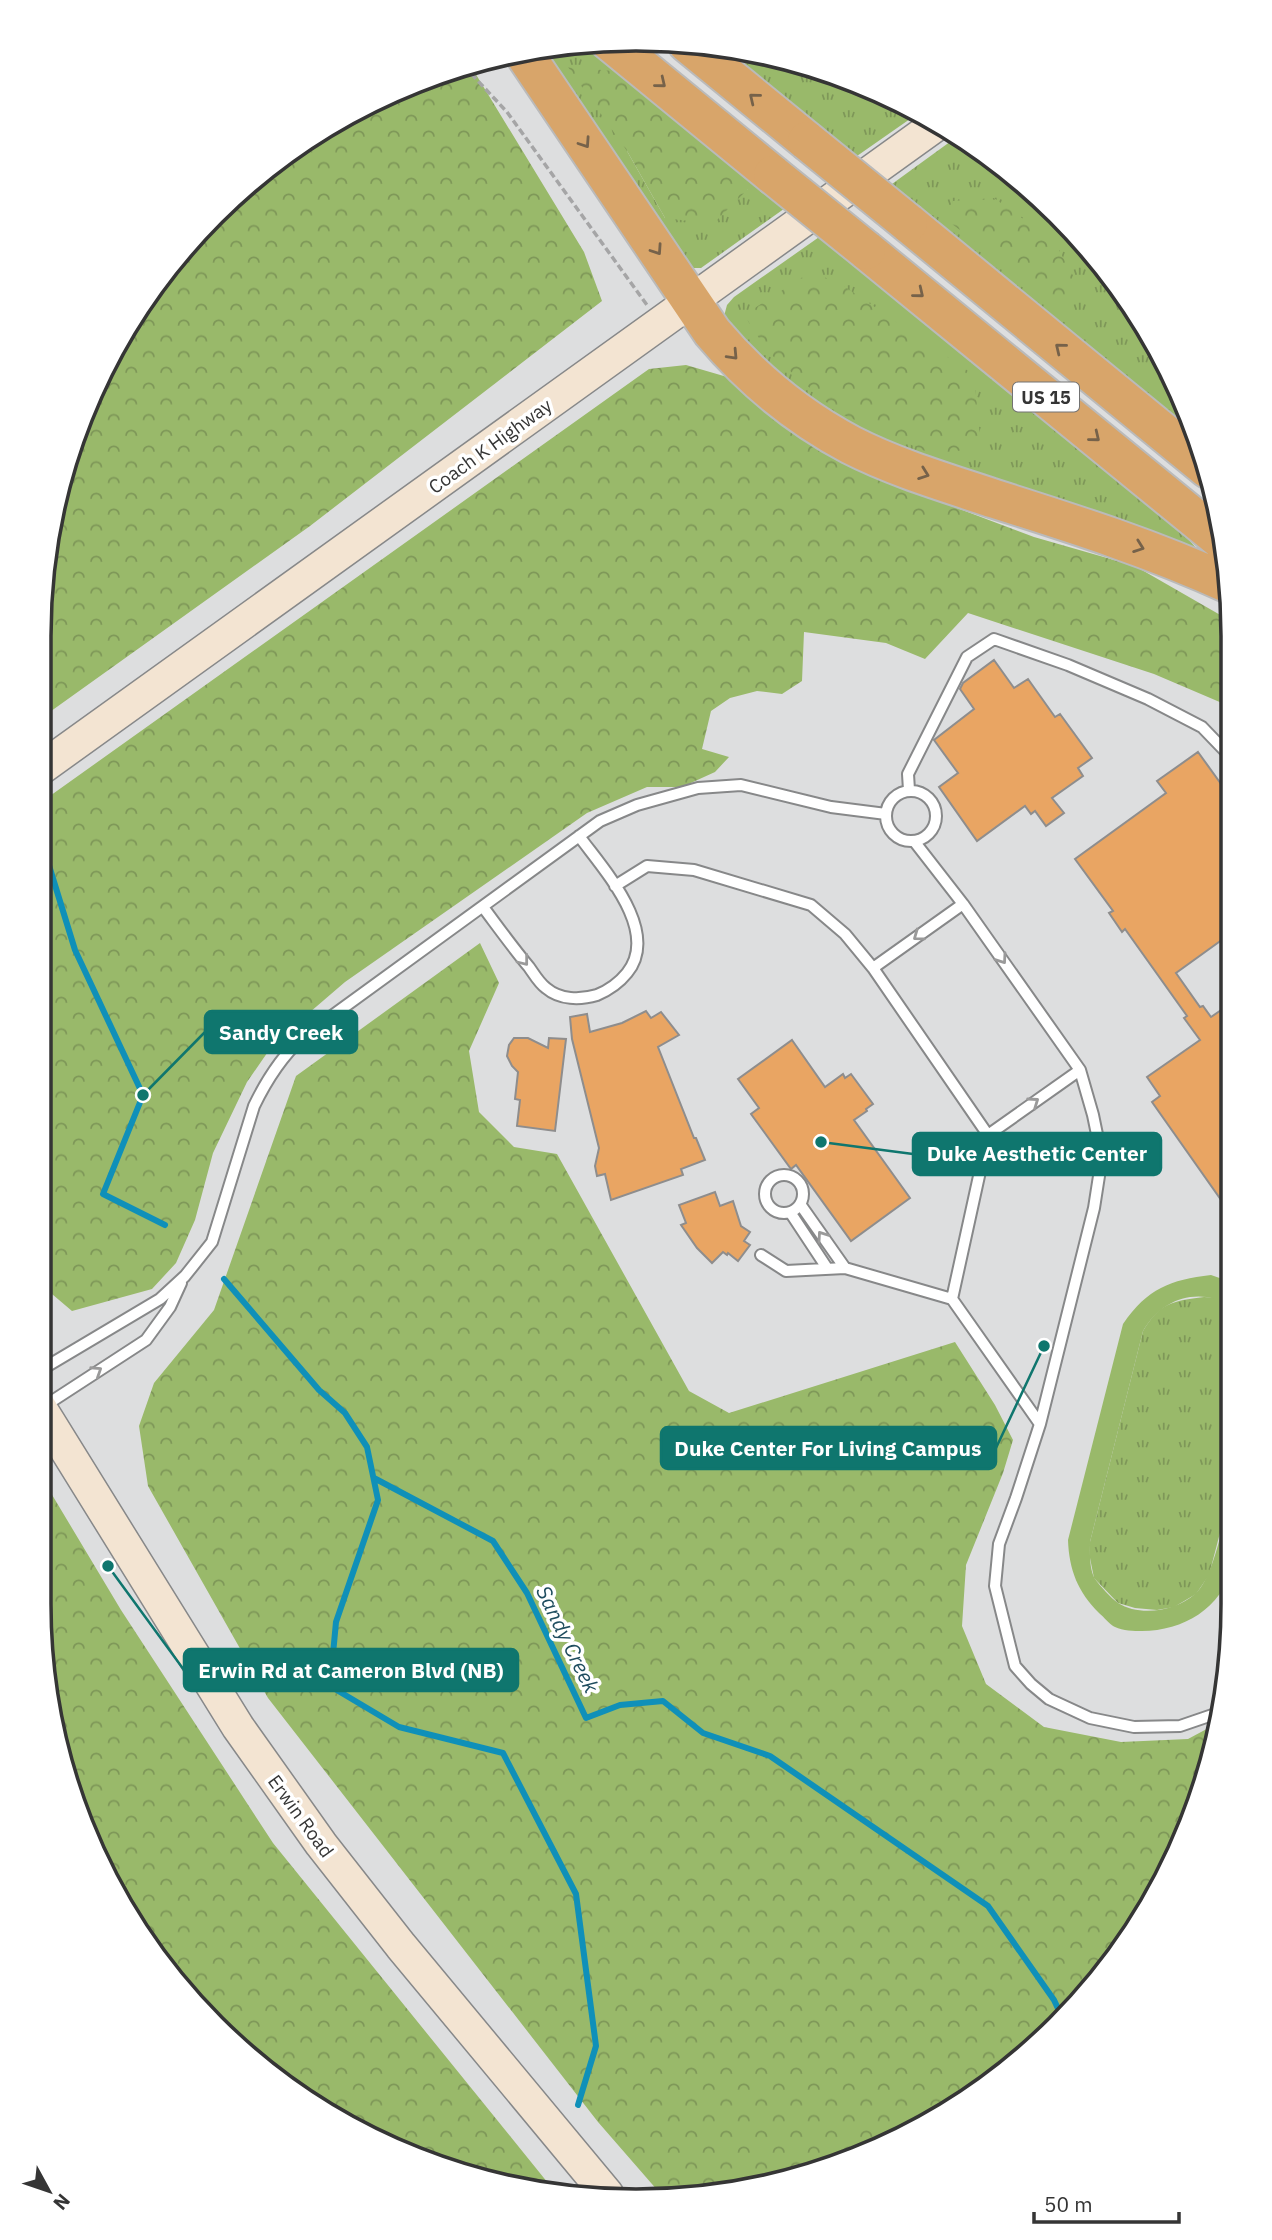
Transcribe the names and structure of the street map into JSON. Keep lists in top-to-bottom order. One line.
{"streets":{"highway":["US 15"],"main road":["Coach K Highway","Erwin Road"]},"water":["Sandy Creek"],"places":["Sandy Creek","Duke Aesthetic Center","Duke Center For Living Campus","Erwin Rd at Cameron Blvd (NB)"],"scale_bar":"50 m","north":"bottom right"}
